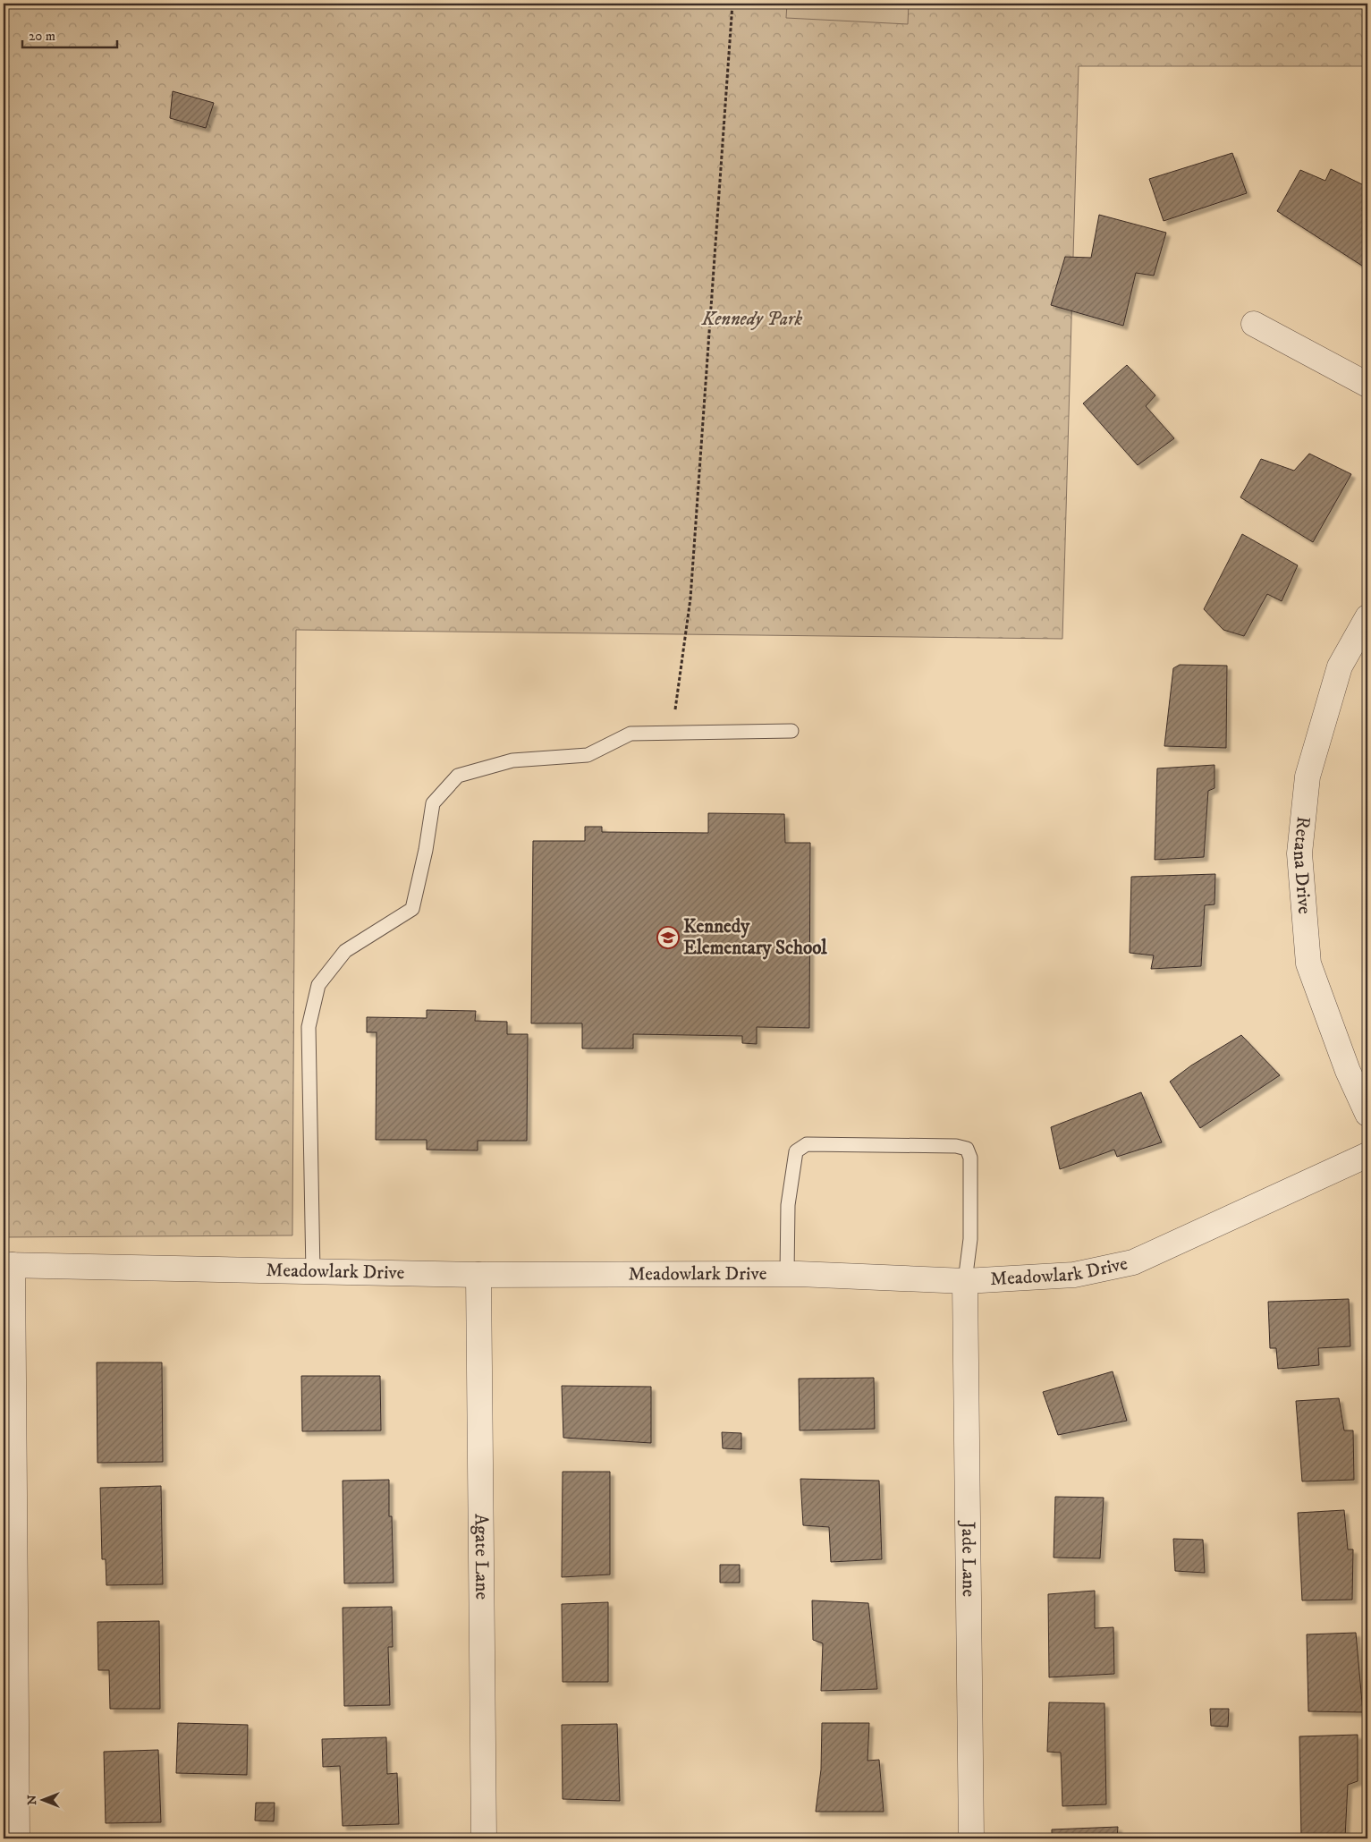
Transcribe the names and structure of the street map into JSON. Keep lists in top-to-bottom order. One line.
{"streets":{"street":["Retana Drive","Meadowlark Drive","Agate Lane","Jade Lane"]},"crossings":[["Meadowlark Drive","Agate Lane"],["Meadowlark Drive","Jade Lane"]],"parks":["Kennedy Park"],"places":{"school or university":["Kennedy Elementary School"]},"scale_bar":"20 m","north":"left"}
